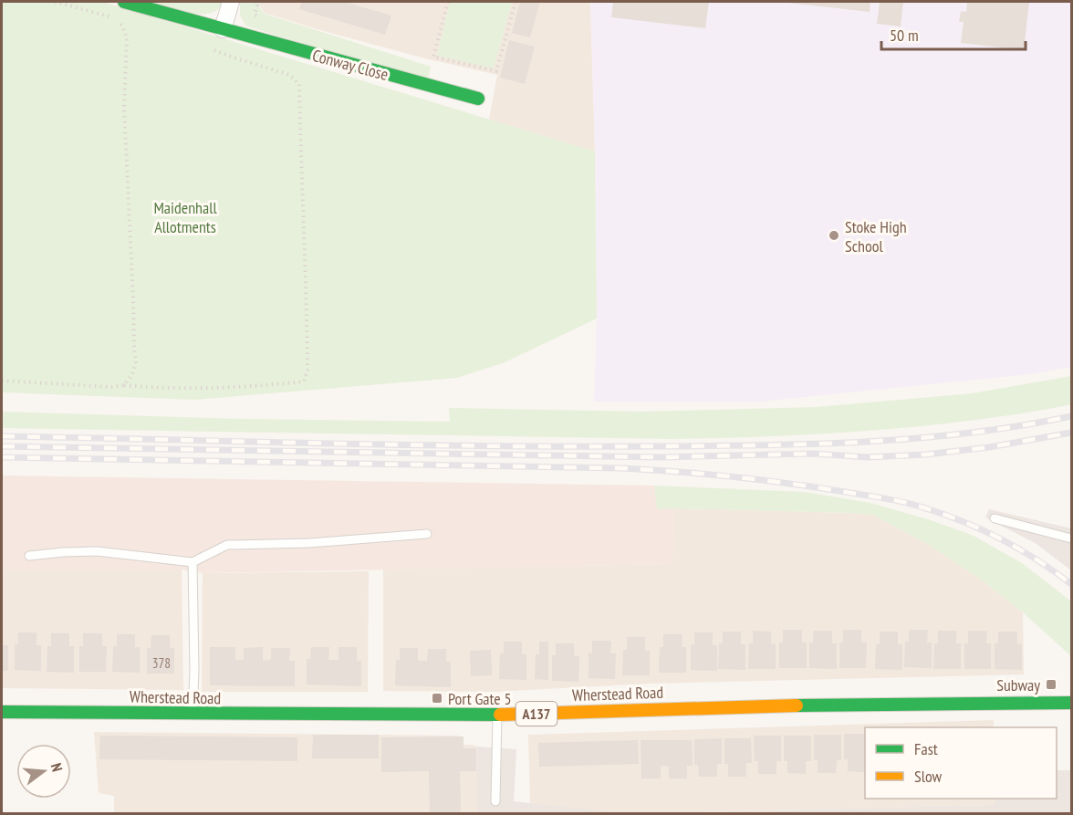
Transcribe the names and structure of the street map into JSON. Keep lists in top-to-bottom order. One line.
{"streets":{"main road":["Conway Close","Wherstead Road","A137"]},"parks":["Maidenhall Allotments"],"places":{"other":["Stoke High School"],"transit":["Subway","Port Gate 5"]},"house_numbers":["378"],"legend":["Fast","Slow"],"scale_bar":"50 m","north":"right"}
